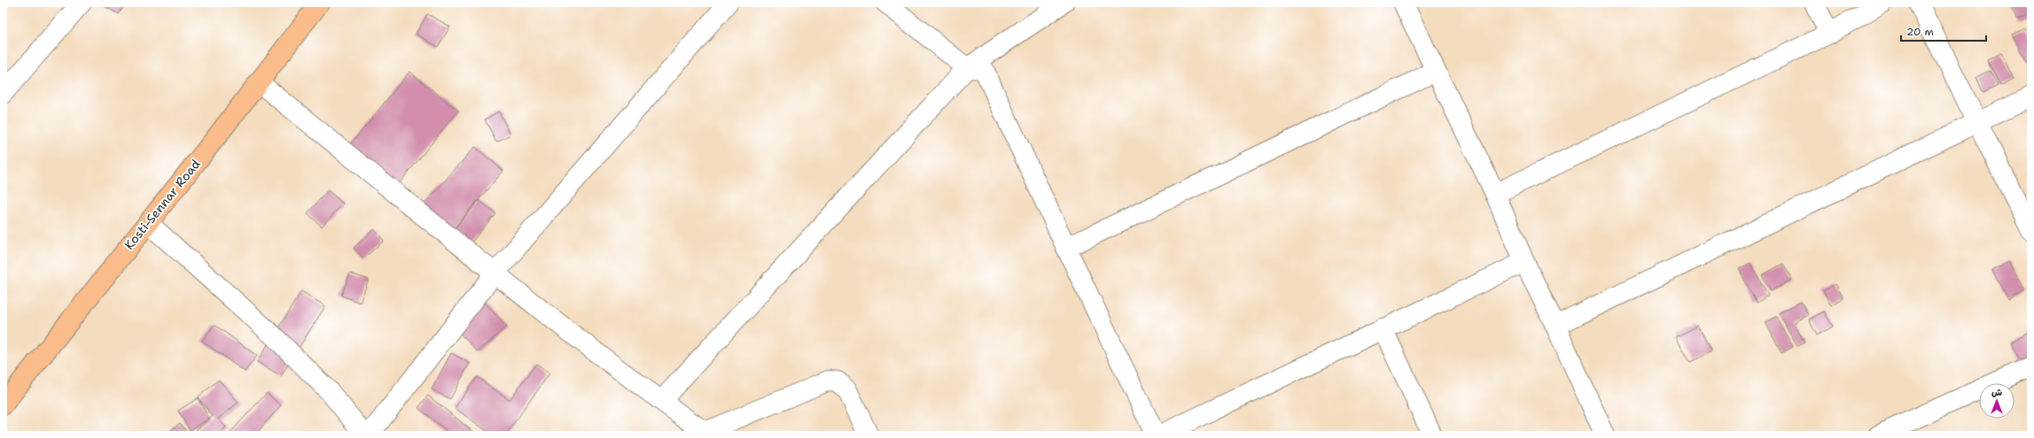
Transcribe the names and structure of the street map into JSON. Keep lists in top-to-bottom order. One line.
{"streets":{"highway":["Kosti-Sennar Road"]},"scale_bar":"20 m","north":"top"}
